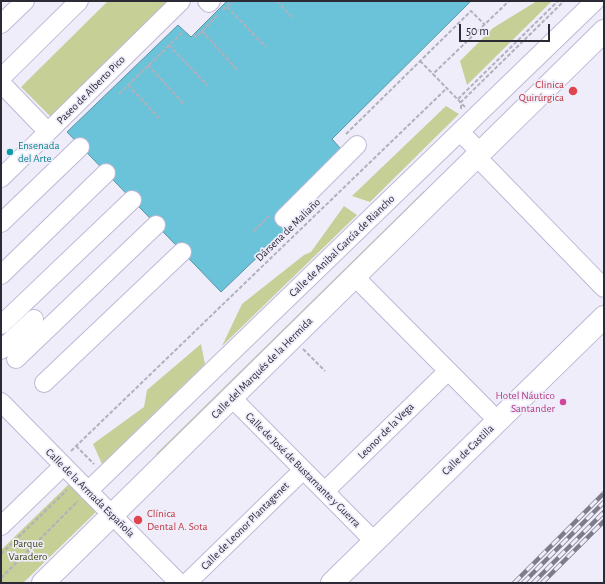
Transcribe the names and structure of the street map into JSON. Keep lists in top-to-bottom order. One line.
{"streets":{"main road":["Calle del Marqués de la Hermida","Calle de Castilla"],"street":["Paseo de Alberto Pico","Calle de Anibal García de Riancho","Leonor de la Vega","Calle de José de Bustamante y Guerra","Calle de la Armada Española","Calle de Leonor Plantagenet"],"path":["Dársena de Maliaño"]},"crossings":[["Calle de Anibal García de Riancho","Calle de la Armada Española"],["Calle del Marqués de la Hermida","Calle de José de Bustamante y Guerra"],["Calle del Marqués de la Hermida","Calle de la Armada Española"],["Leonor de la Vega","Calle de José de Bustamante y Guerra"],["Calle de Castilla","Calle de José de Bustamante y Guerra"],["Calle de José de Bustamante y Guerra","Calle de Leonor Plantagenet"]],"parks":["Parque Varadero"],"places":["Clinica Quirúrgica","Ensenada del Arte","Hotel Náutico Santander","Clínica Dental A. Sota"],"scale_bar":"50 m"}
